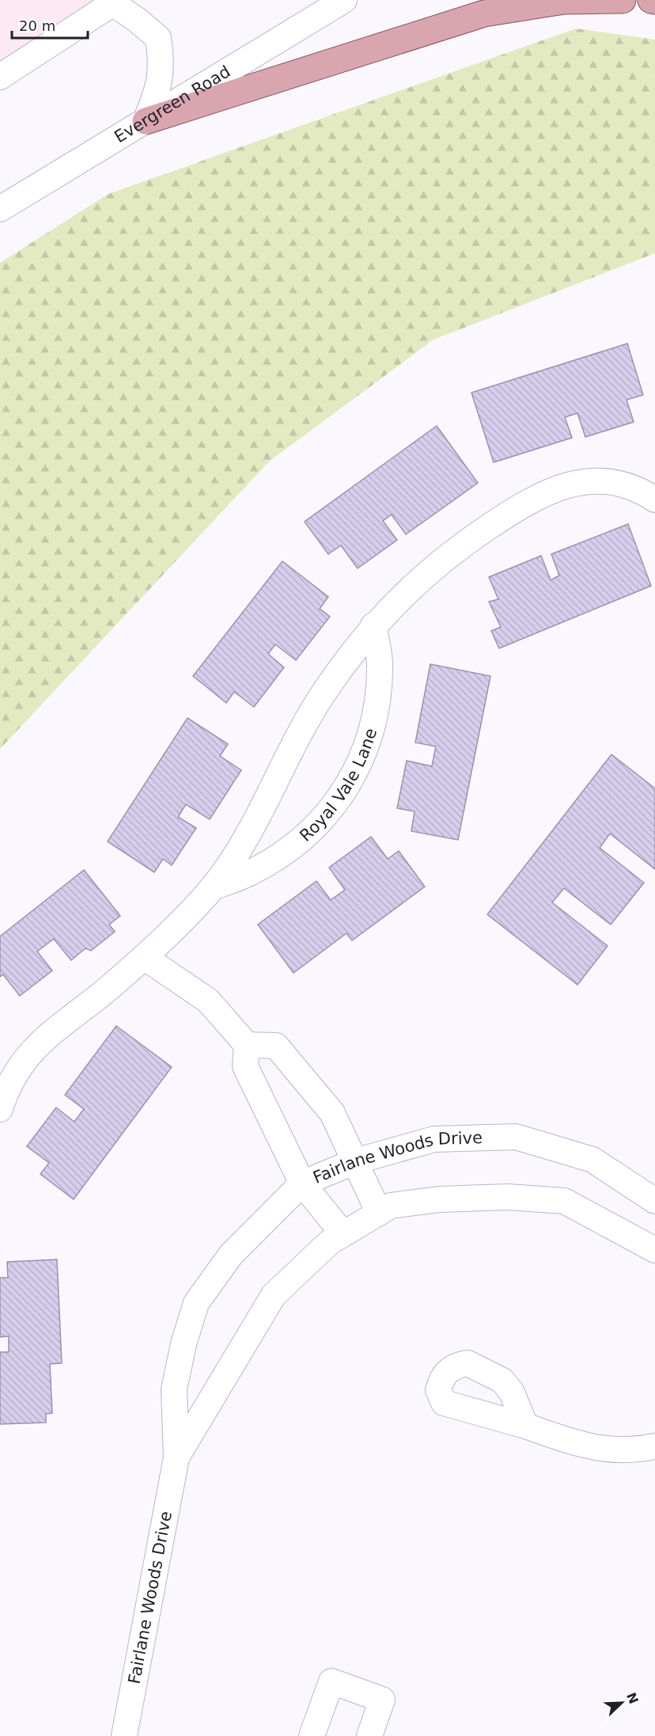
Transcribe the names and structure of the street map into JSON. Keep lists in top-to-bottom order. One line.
{"streets":{"street":["Evergreen Road","Royal Vale Lane","Fairlane Woods Drive"]},"scale_bar":"20 m","north":"top right"}
